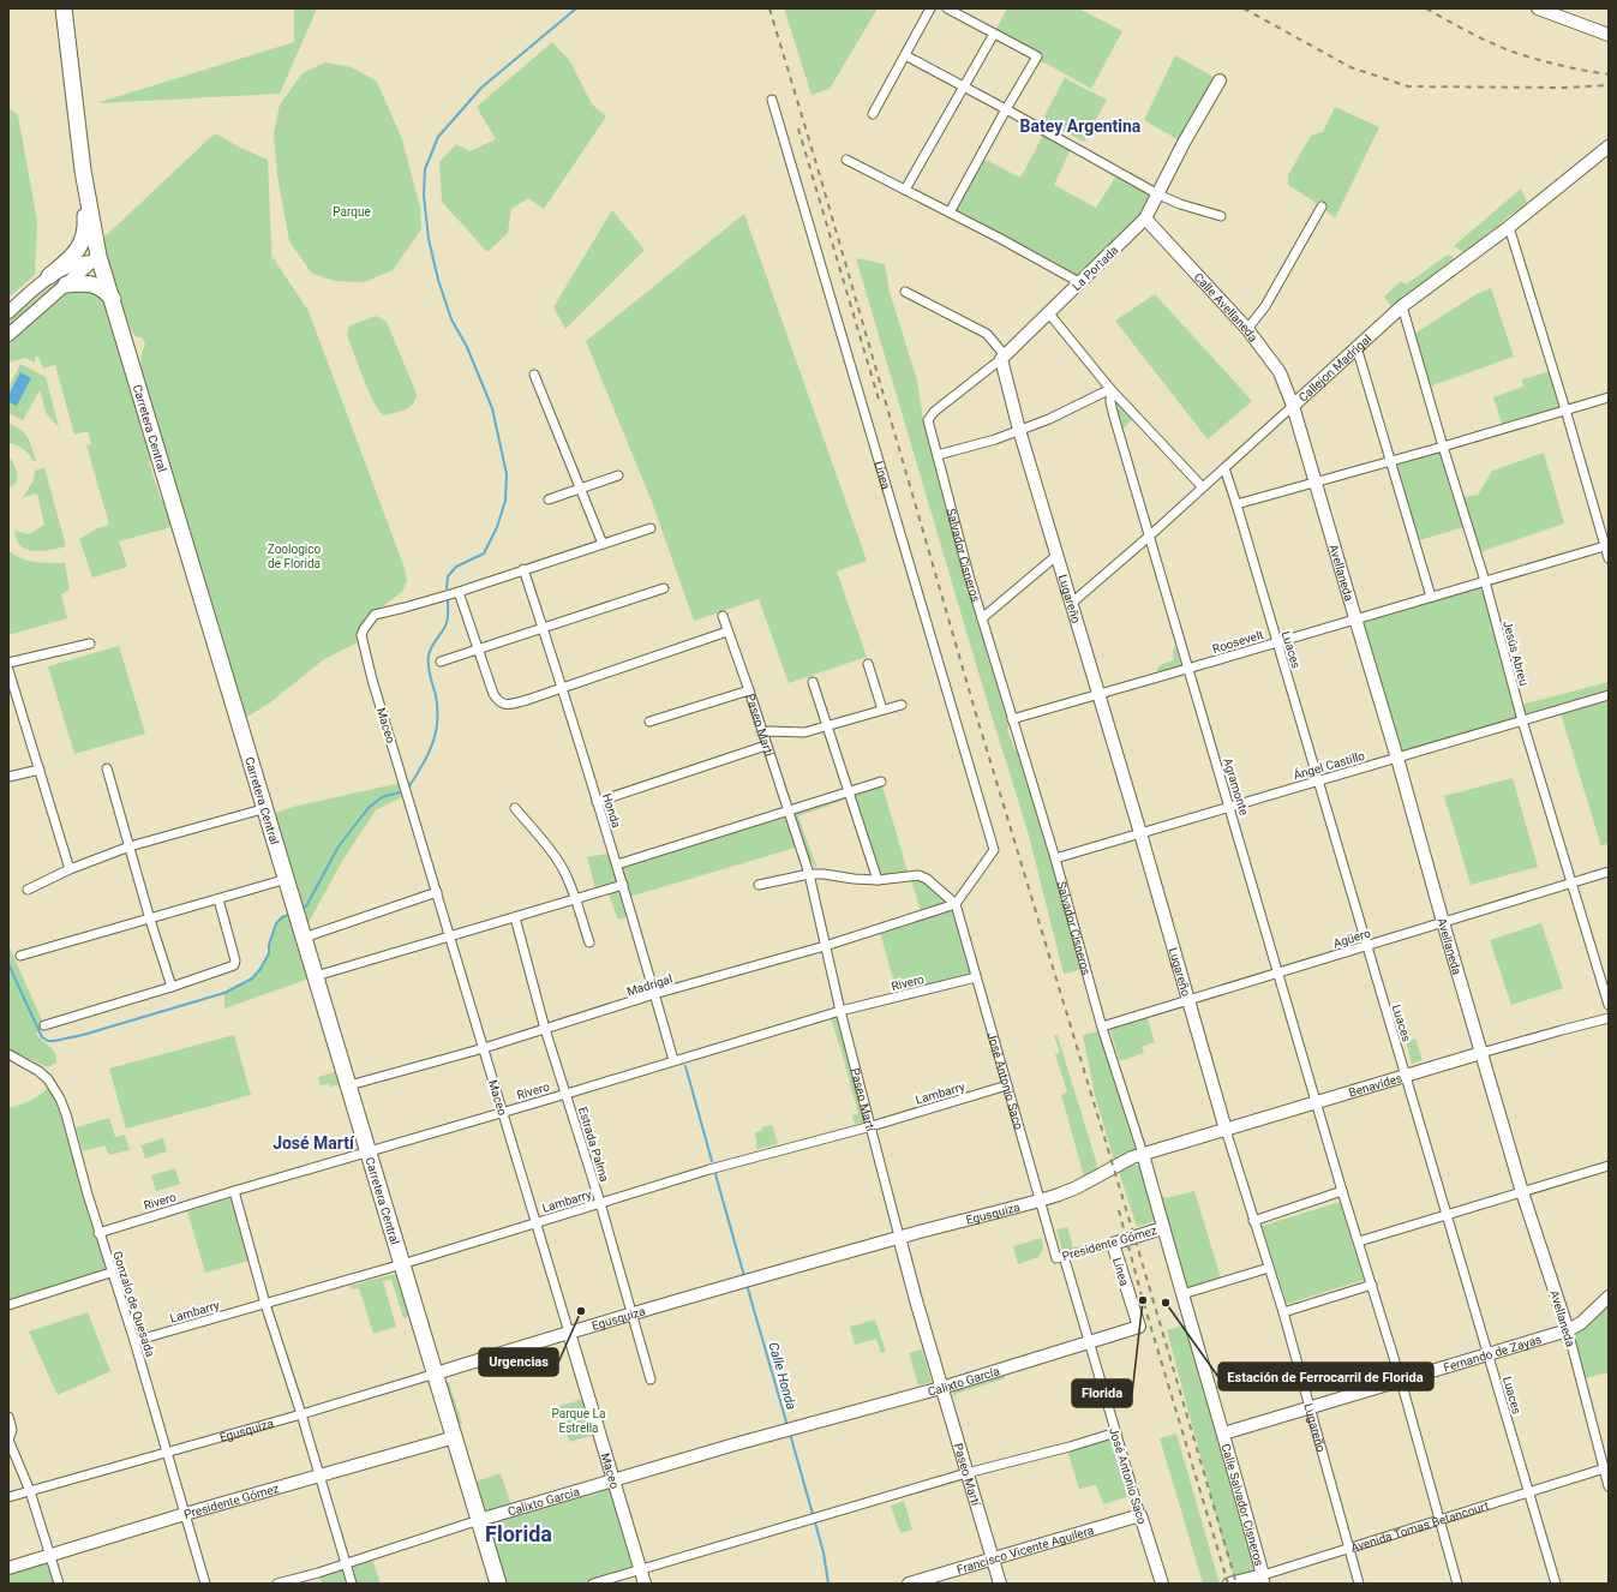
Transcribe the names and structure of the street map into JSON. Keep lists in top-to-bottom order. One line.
{"streets":{"highway":["Carretera Central"],"street":["La Portada","Calle Avellaneda","Callejon Madrigal","Línea","Salvador Cisneros","Avellaneda","Lugareño","Roosevelt","Luaces","Jesús Abreu","Paseo Martí","Maceo","Ángel Castillo","Agramonte","Honda","Agüero","Rivero","Madrigal","José Antonio Saco","Benavides","Lambarry","Estrada Palma","Egusquiza","Presidente Gómez","Gonzalo de Quesada","Fernando de Zayas","Calixto García","Calle Salvador Cisneros","Avenida Tomas Betancourt","Francisco Vicente Aguilera"]},"crossings":[["La Portada","Calle Avellaneda"],["La Portada","Salvador Cisneros"],["La Portada","Lugareño"],["Calle Avellaneda","Callejon Madrigal"],["Calle Avellaneda","Avellaneda"],["Callejon Madrigal","Avellaneda"],["Callejon Madrigal","Lugareño"],["Callejon Madrigal","Luaces"],["Callejon Madrigal","Jesús Abreu"],["Callejon Madrigal","Agramonte"],["Carretera Central","Rivero"],["Carretera Central","Madrigal"],["Carretera Central","Lambarry"],["Carretera Central","Egusquiza"],["Carretera Central","Presidente Gómez"],["Carretera Central","Calixto García"],["Línea","Madrigal"],["Línea","José Antonio Saco"],["Línea","Presidente Gómez"],["Línea","Calixto García"],["Salvador Cisneros","Roosevelt"],["Salvador Cisneros","Ángel Castillo"],["Salvador Cisneros","Agüero"],["Salvador Cisneros","Benavides"],["Salvador Cisneros","Egusquiza"],["Salvador Cisneros","Presidente Gómez"],["Salvador Cisneros","Fernando de Zayas"],["Salvador Cisneros","Calle Salvador Cisneros"],["Avellaneda","Roosevelt"],["Avellaneda","Ángel Castillo"],["Avellaneda","Agüero"],["Avellaneda","Benavides"],["Avellaneda","Fernando de Zayas"],["Avellaneda","Avenida Tomas Betancourt"],["Lugareño","Roosevelt"],["Lugareño","Ángel Castillo"],["Lugareño","Agüero"],["Lugareño","Benavides"],["Lugareño","Fernando de Zayas"],["Lugareño","Avenida Tomas Betancourt"],["Roosevelt","Luaces"],["Roosevelt","Jesús Abreu"],["Roosevelt","Agramonte"],["Luaces","Ángel Castillo"],["Luaces","Agüero"],["Luaces","Benavides"],["Luaces","Fernando de Zayas"],["Luaces","Avenida Tomas Betancourt"],["Jesús Abreu","Ángel Castillo"],["Jesús Abreu","Agüero"],["Paseo Martí","Rivero"],["Paseo Martí","Madrigal"],["Paseo Martí","Lambarry"],["Paseo Martí","Egusquiza"],["Paseo Martí","Calixto García"],["Paseo Martí","Francisco Vicente Aguilera"],["Maceo","Rivero"],["Maceo","Madrigal"],["Maceo","Lambarry"],["Maceo","Egusquiza"],["Maceo","Calixto García"],["Ángel Castillo","Agramonte"],["Agramonte","Agüero"],["Agramonte","Benavides"],["Agramonte","Fernando de Zayas"],["Agramonte","Avenida Tomas Betancourt"],["Honda","Rivero"],["Honda","Madrigal"],["Rivero","José Antonio Saco"],["Rivero","Estrada Palma"],["Rivero","Gonzalo de Quesada"],["Madrigal","José Antonio Saco"],["Madrigal","Estrada Palma"],["José Antonio Saco","Lambarry"],["José Antonio Saco","Egusquiza"],["José Antonio Saco","Presidente Gómez"],["José Antonio Saco","Calixto García"],["José Antonio Saco","Francisco Vicente Aguilera"],["Benavides","Egusquiza"],["Lambarry","Estrada Palma"],["Lambarry","Gonzalo de Quesada"],["Estrada Palma","Egusquiza"],["Egusquiza","Gonzalo de Quesada"],["Presidente Gómez","Gonzalo de Quesada"],["Fernando de Zayas","Calle Salvador Cisneros"],["Calle Salvador Cisneros","Avenida Tomas Betancourt"]],"districts":["Batey Argentina","José Martí","Florida"],"water":["Calle Honda"],"parks":["Parque","Zoologico de Florida","Parque La Estrella"],"places":["Florida","Estación de Ferrocarril de Florida","Urgencias"]}
